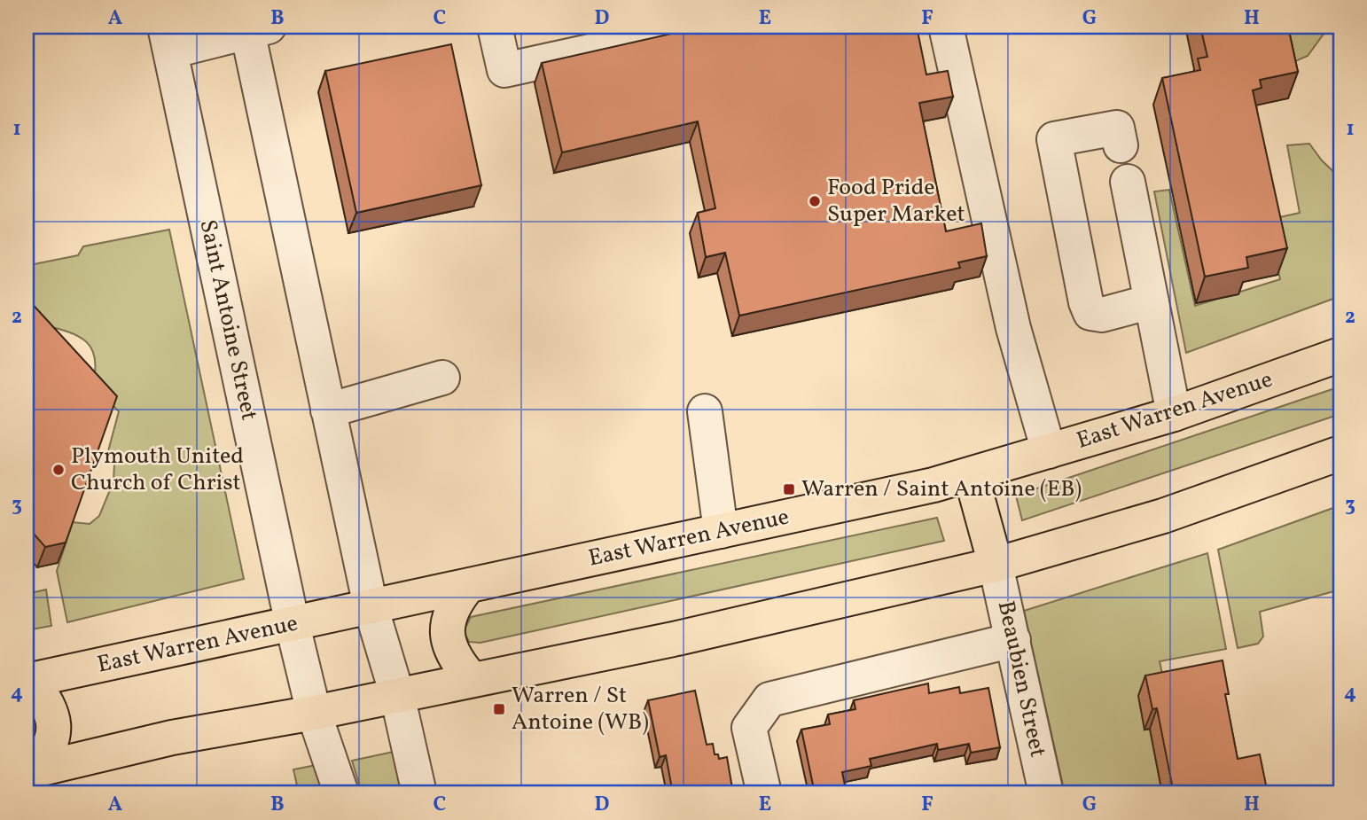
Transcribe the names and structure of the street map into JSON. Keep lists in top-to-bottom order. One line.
{"streets":{"main road":["East Warren Avenue"],"street":["Saint Antoine Street","Beaubien Street"]},"crossings":[["Saint Antoine Street","East Warren Avenue"]],"places":{"other":["Food Pride Super Market","Plymouth United Church of Christ"],"transit":["Warren / Saint Antoine (EB)","Warren / St Antoine (WB)"]},"grid":{"columns":["A","B","C","D","E","F","G","H"],"rows":["1","2","3","4"]}}
